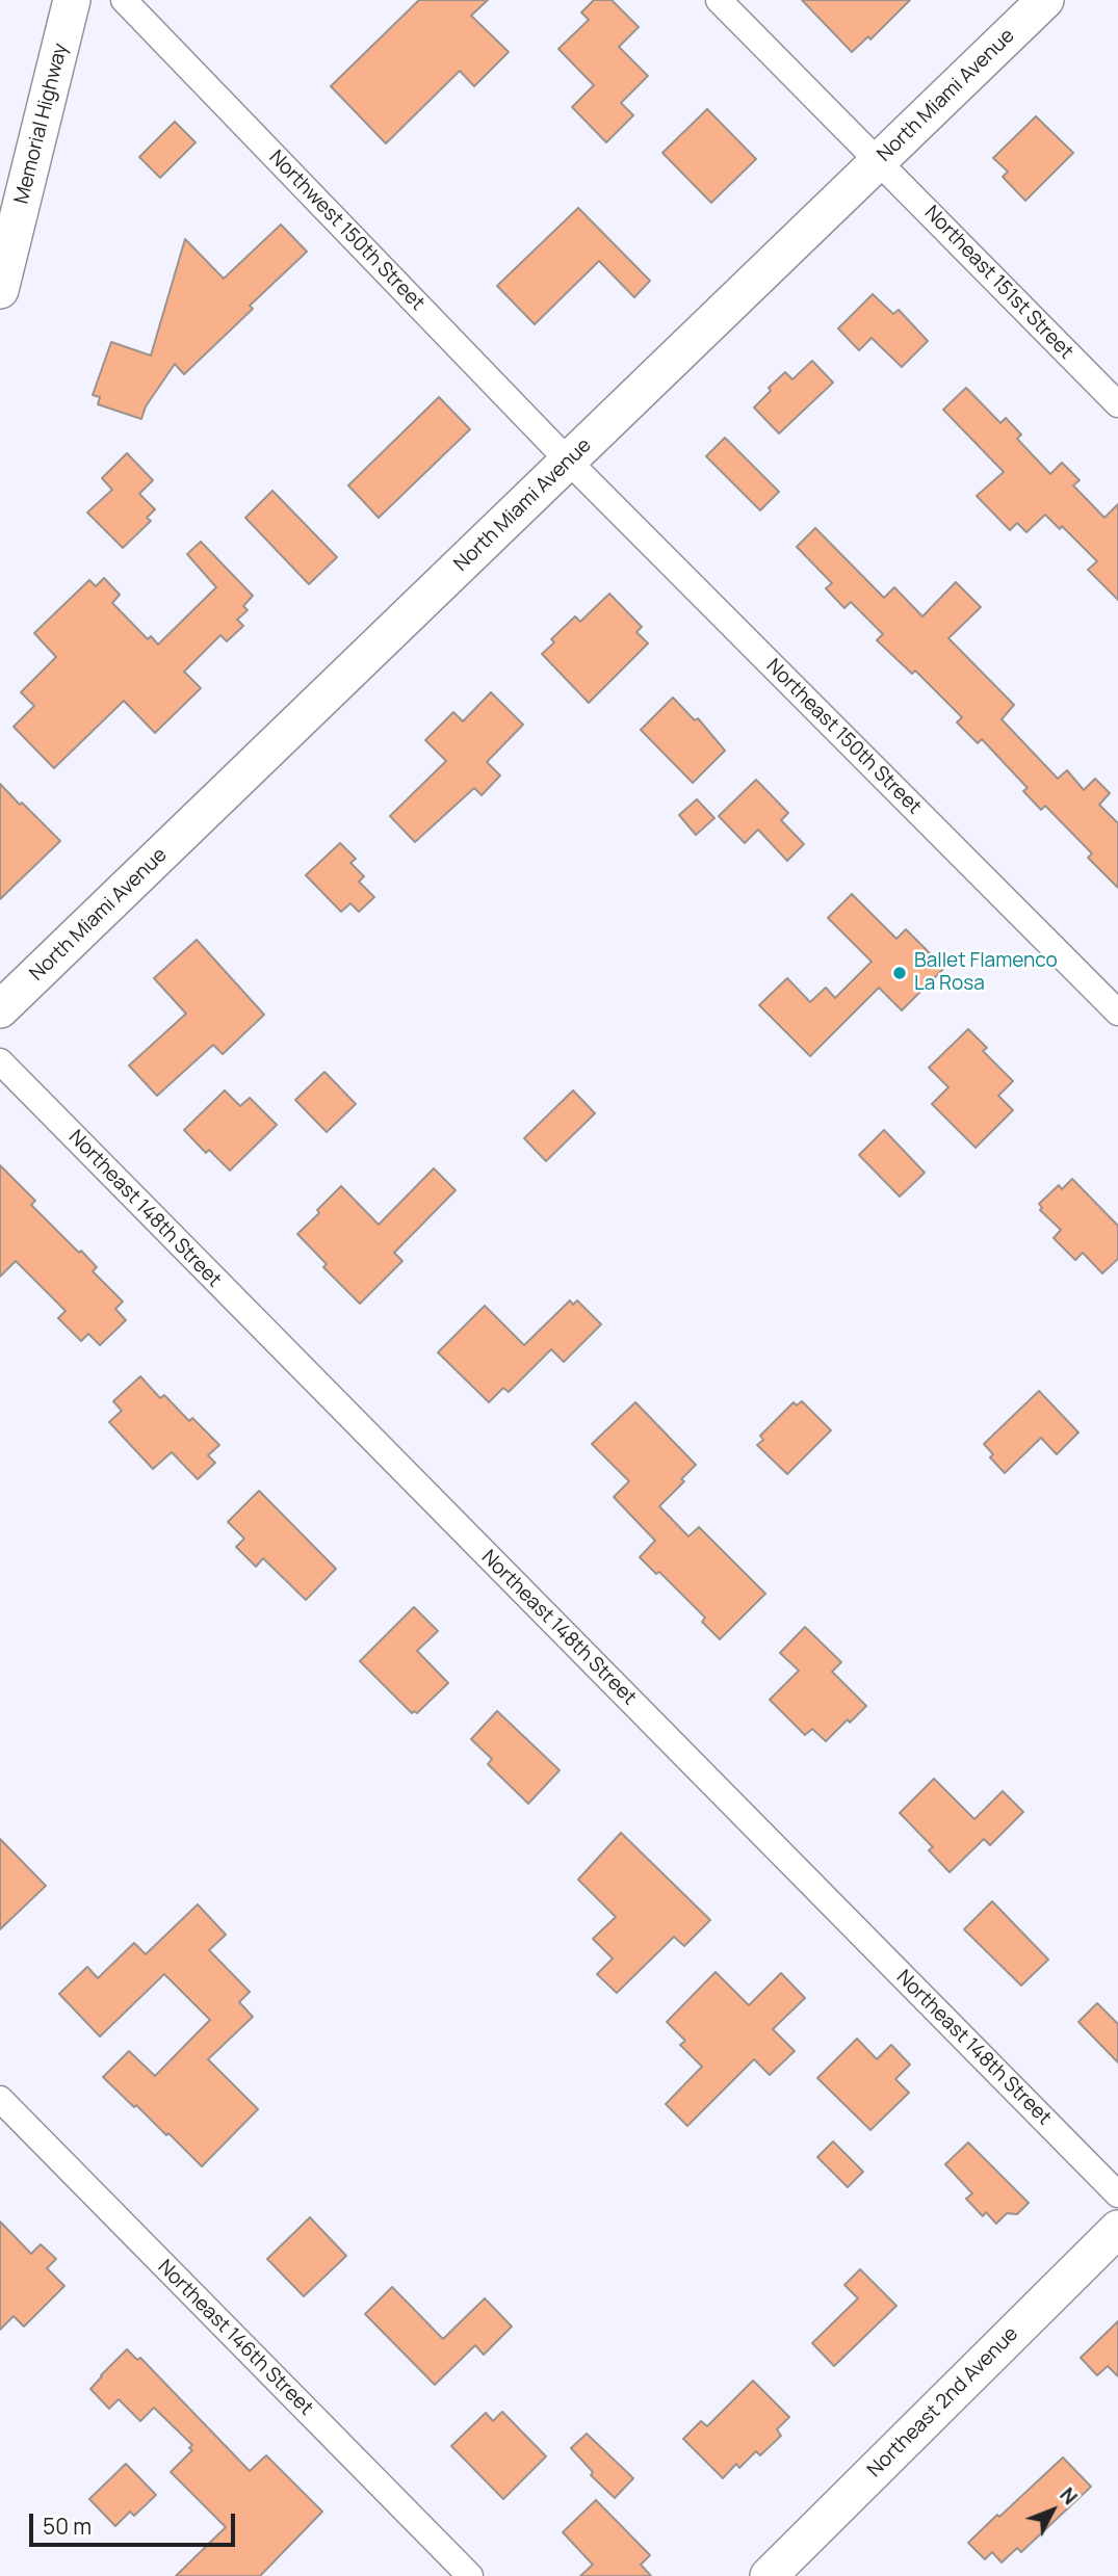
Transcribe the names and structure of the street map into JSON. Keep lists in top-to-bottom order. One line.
{"streets":{"street":["North Miami Avenue","Memorial Highway","Northwest 150th Street","Northeast 151st Street","Northeast 150th Street","Northeast 148th Street","Northeast 146th Street","Northeast 2nd Avenue"]},"crossings":[["North Miami Avenue","Northwest 150th Street"],["North Miami Avenue","Northeast 151st Street"],["North Miami Avenue","Northeast 150th Street"],["Northwest 150th Street","Northeast 150th Street"]],"places":["Ballet Flamenco La Rosa"],"scale_bar":"50 m","north":"top right"}
